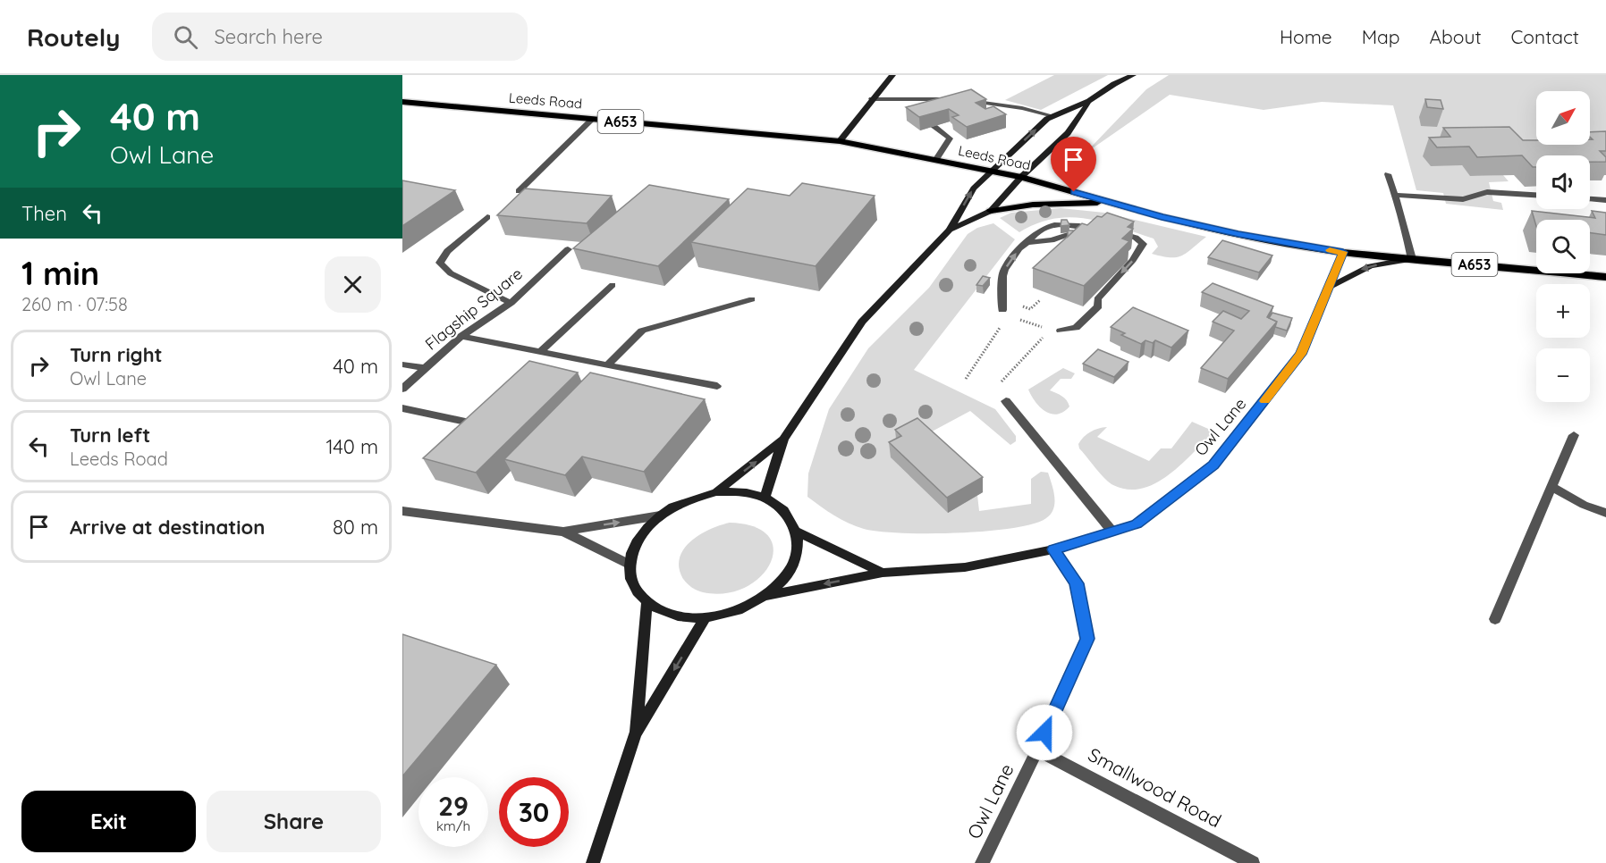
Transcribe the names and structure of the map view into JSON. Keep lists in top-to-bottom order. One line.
{"streets":{"main road":["Leeds Road","A653","Owl Lane"],"street":["Flagship Square","Smallwood Road"]},"crossings":[["Leeds Road","Owl Lane"],["Owl Lane","Smallwood Road"]],"north":"top right","page":{"header":"Routely","search":"Search here","nav":["Home","Map","About","Contact"],"turn":["40 m","Owl Lane"],"map_buttons":["+","−"],"then":"Then","heading":["1 min","260 m · 07:58"],"list":[{"name":"Turn right","note":"Owl Lane","value":"40 m"},{"name":"Turn left","note":"Leeds Road","value":"140 m"},{"name":"Arrive at destination","value":"80 m"}],"speed":"29 km/h","limit":"30","buttons":["Exit","Share"]}}
